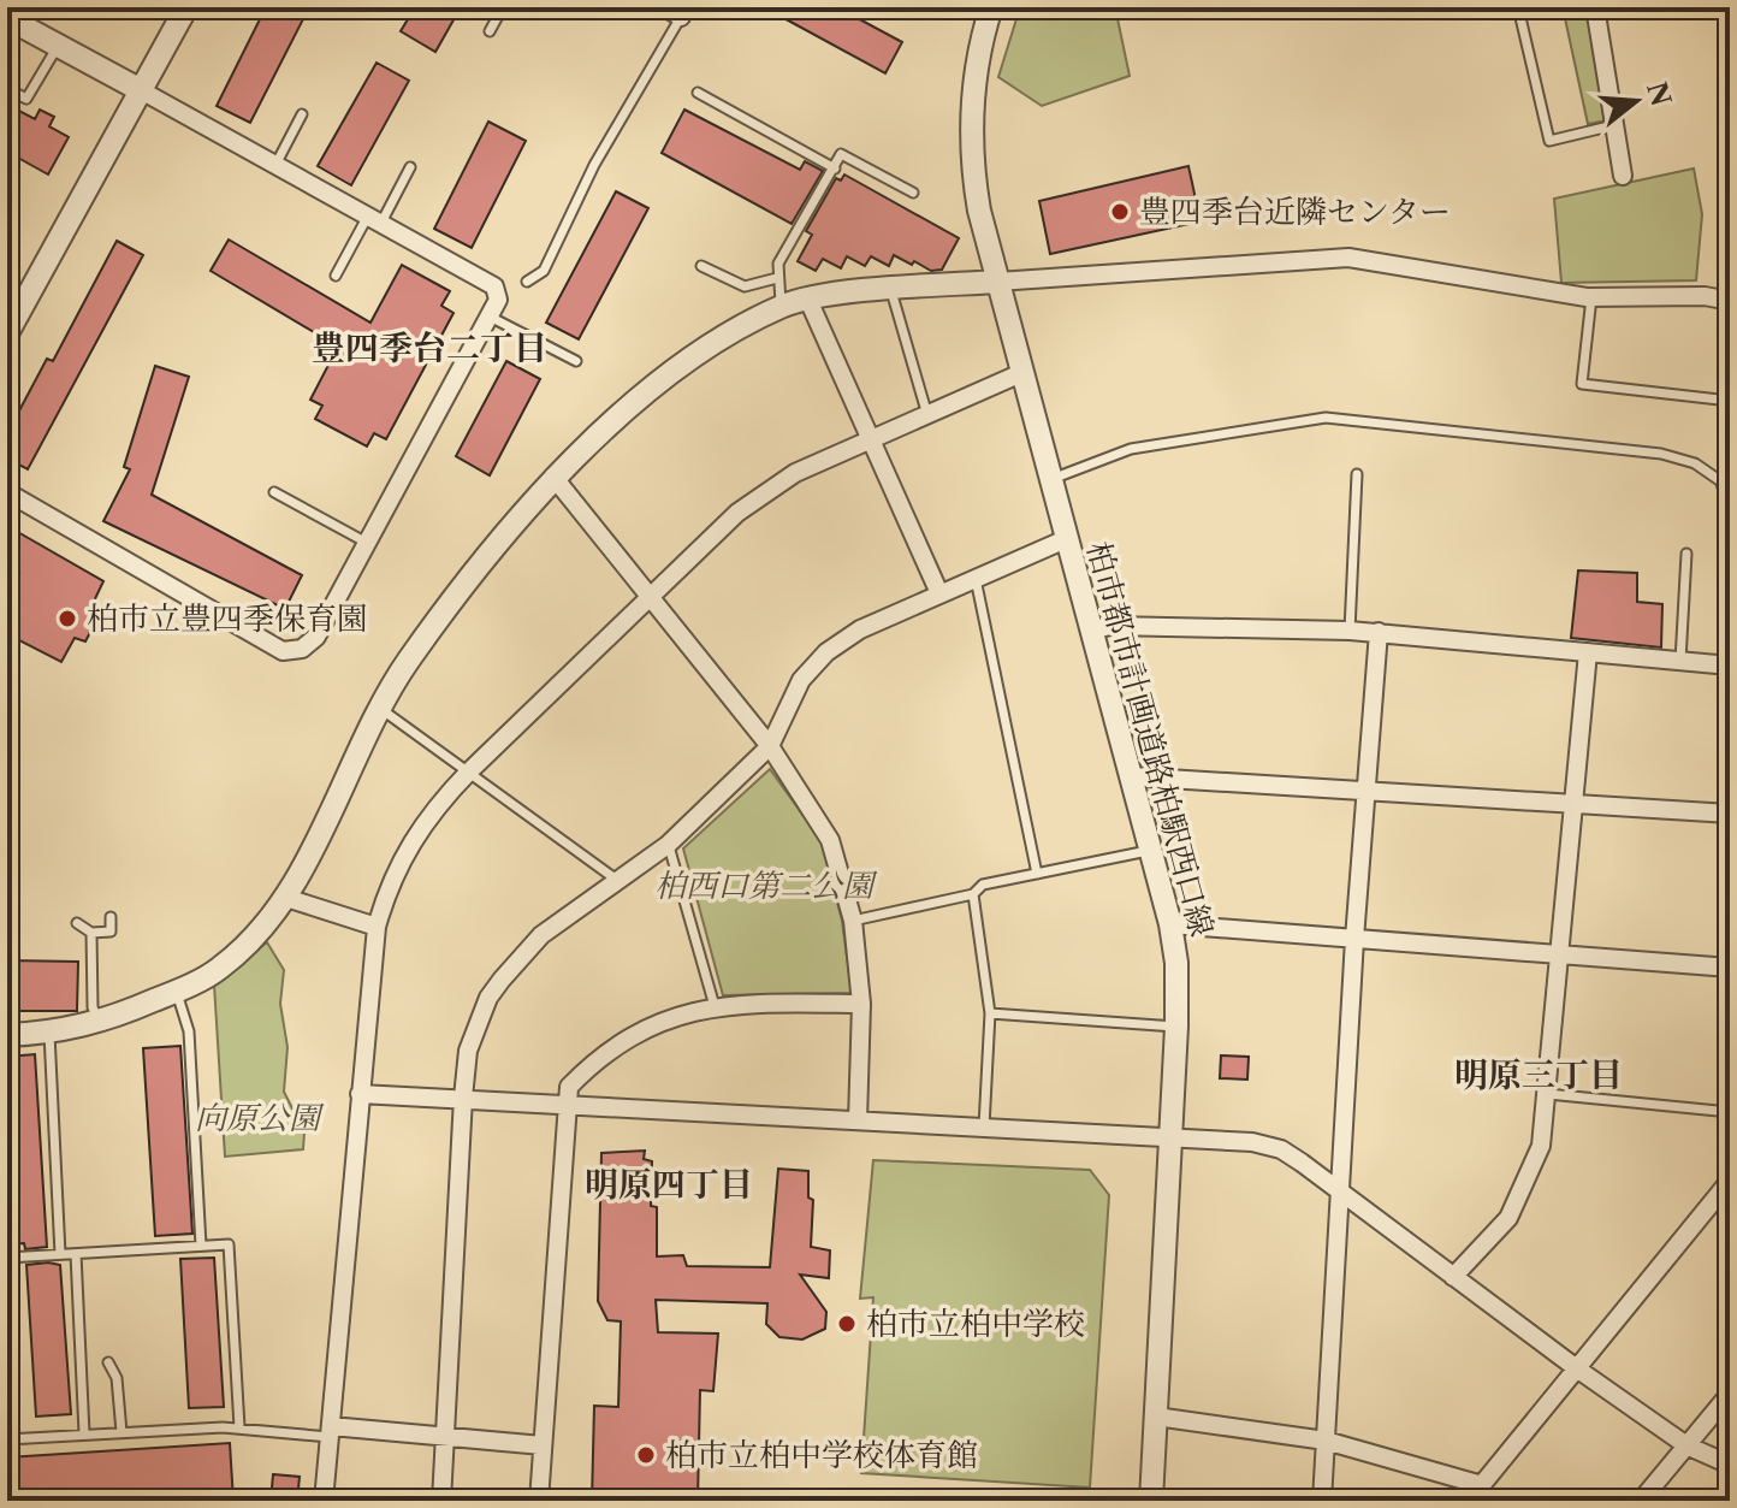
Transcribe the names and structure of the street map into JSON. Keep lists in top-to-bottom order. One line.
{"streets":{"street":["柏市都市計画道路柏駅西口線"]},"districts":["豊四季台二丁目","明原三丁目","明原四丁目"],"parks":["柏西口第二公園","向原公園"],"places":["豊四季台近隣センター","柏市立豊四季保育園","柏市立柏中学校","柏市立柏中学校体育館"],"north":"right"}
